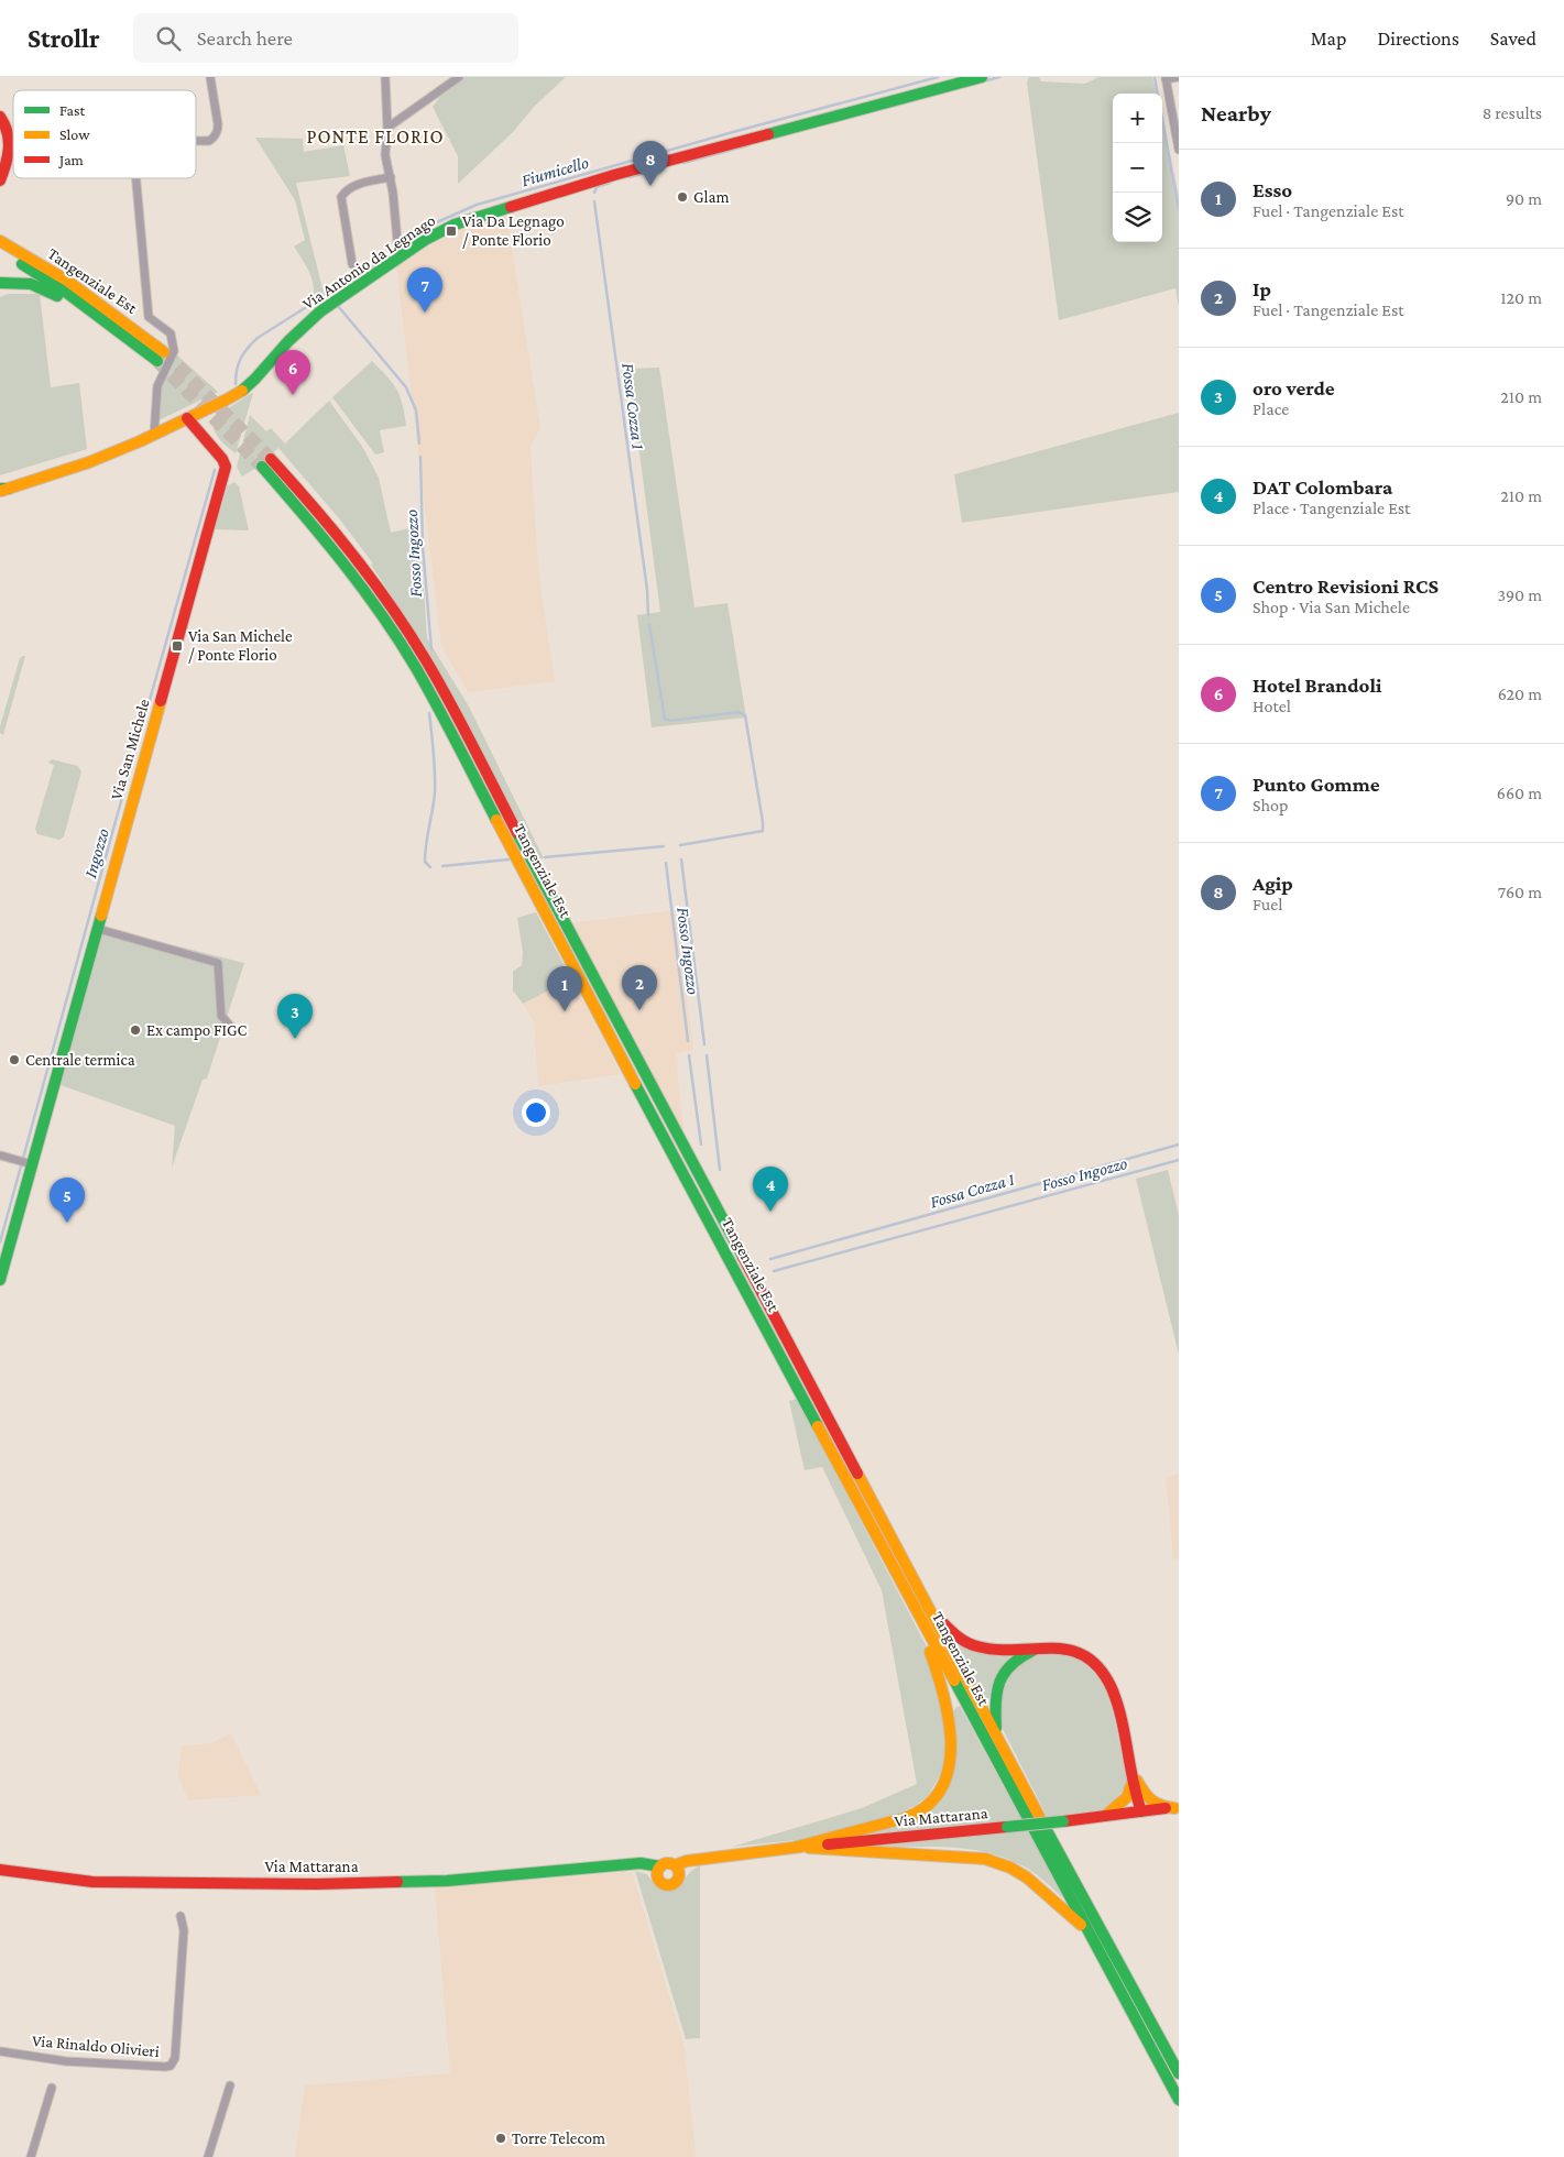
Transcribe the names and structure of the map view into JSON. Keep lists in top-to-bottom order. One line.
{"streets":{"main road":["Via Antonio da Legnago","Tangenziale Est","Via San Michele","Via Mattarana"],"street":["Via Rinaldo Olivieri"]},"crossings":[["Via Antonio da Legnago","Via San Michele"]],"districts":["PONTE FLORIO"],"water":["Fiumicello","Fossa Cozza 1","Fosso Ingozzo","Ingozzo"],"places":{"other":["Glam","Ex campo FIGC","Centrale termica","Torre Telecom"],"transit":["Via Da Legnago / Ponte Florio","Via San Michele / Ponte Florio"]},"legend":["Fast","Slow","Jam"],"page":{"header":"Strollr","search":"Search here","nav":["Map","Directions","Saved"],"heading":["Nearby","8 results"],"map_buttons":["+","−"],"pins":["8","7","6","2","1","3","4","5"],"list":[{"mark":"1","name":"Esso","note":"Fuel · Tangenziale Est","value":"90 m"},{"mark":"2","name":"Ip","note":"Fuel · Tangenziale Est","value":"120 m"},{"mark":"3","name":"oro verde","note":"Place","value":"210 m"},{"mark":"4","name":"DAT Colombara","note":"Place · Tangenziale Est","value":"210 m"},{"mark":"5","name":"Centro Revisioni RCS","note":"Shop · Via San Michele","value":"390 m"},{"mark":"6","name":"Hotel Brandoli","note":"Hotel","value":"620 m"},{"mark":"7","name":"Punto Gomme","note":"Shop","value":"660 m"},{"mark":"8","name":"Agip","note":"Fuel","value":"760 m"}]}}
